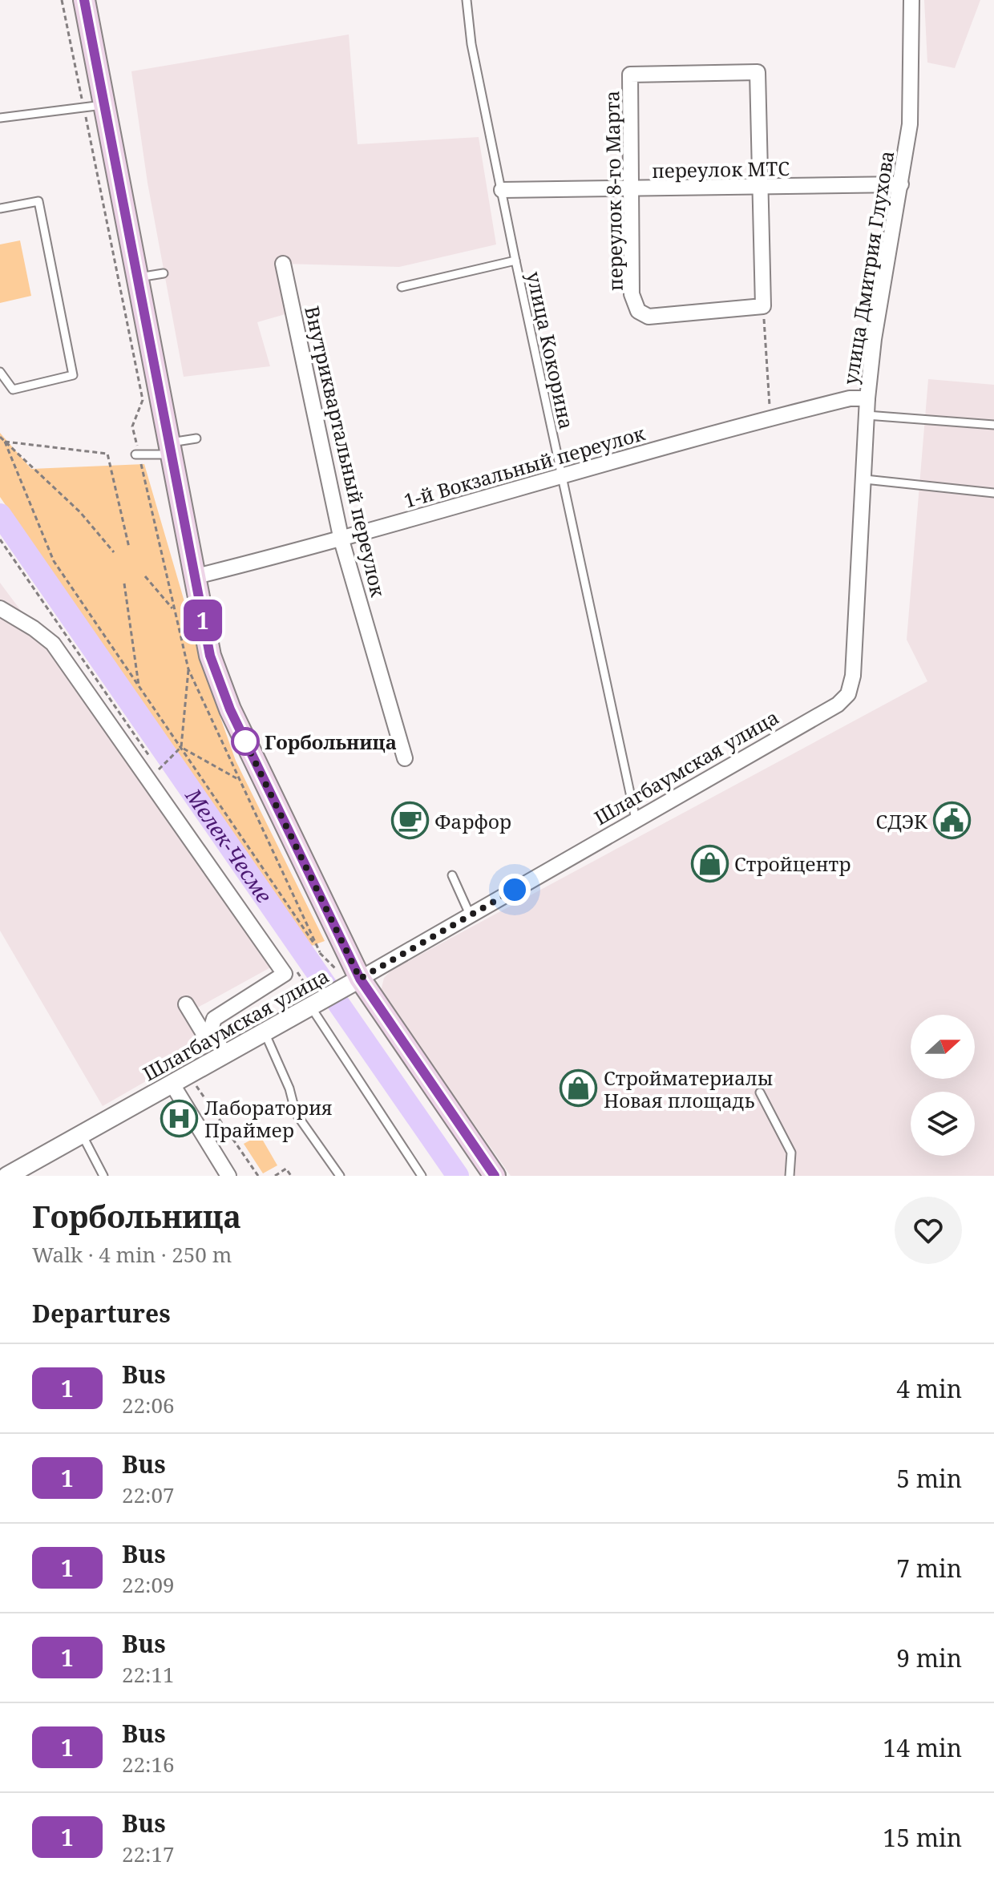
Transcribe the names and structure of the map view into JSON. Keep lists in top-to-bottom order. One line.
{"streets":{"street":["переулок МТС","переулок 8-го Марта","улица Дмитрия Глухова","Внутриквартальный переулок","1-й Вокзальный переулок","Шлагбаумская улица"],"lane":["улица Кокорина"]},"crossings":[["переулок МТС","переулок 8-го Марта"],["переулок МТС","улица Дмитрия Глухова"],["переулок МТС","улица Кокорина"],["улица Дмитрия Глухова","1-й Вокзальный переулок"],["улица Дмитрия Глухова","Шлагбаумская улица"],["улица Кокорина","1-й Вокзальный переулок"],["улица Кокорина","Шлагбаумская улица"],["Внутриквартальный переулок","1-й Вокзальный переулок"]],"water":["Мелек-Чесме"],"places":{"other":["Горбольница"],"cafe":["Фарфор"],"public building":["СДЭК"],"shop":["Стройцентр","Стройматериалы Новая площадь"],"hospital":["Лаборатория Праймер"]},"lines":["bus line 1"],"north":"right","page":{"on_map":"1","heading":[["Горбольница","Walk · 4 min · 250 m"],"Departures"],"list":[{"mark":"1","name":"Bus","note":"22:06","value":"4 min"},{"mark":"1","name":"Bus","note":"22:07","value":"5 min"},{"mark":"1","name":"Bus","note":"22:09","value":"7 min"},{"mark":"1","name":"Bus","note":"22:11","value":"9 min"},{"mark":"1","name":"Bus","note":"22:16","value":"14 min"},{"mark":"1","name":"Bus","note":"22:17","value":"15 min"}]}}
